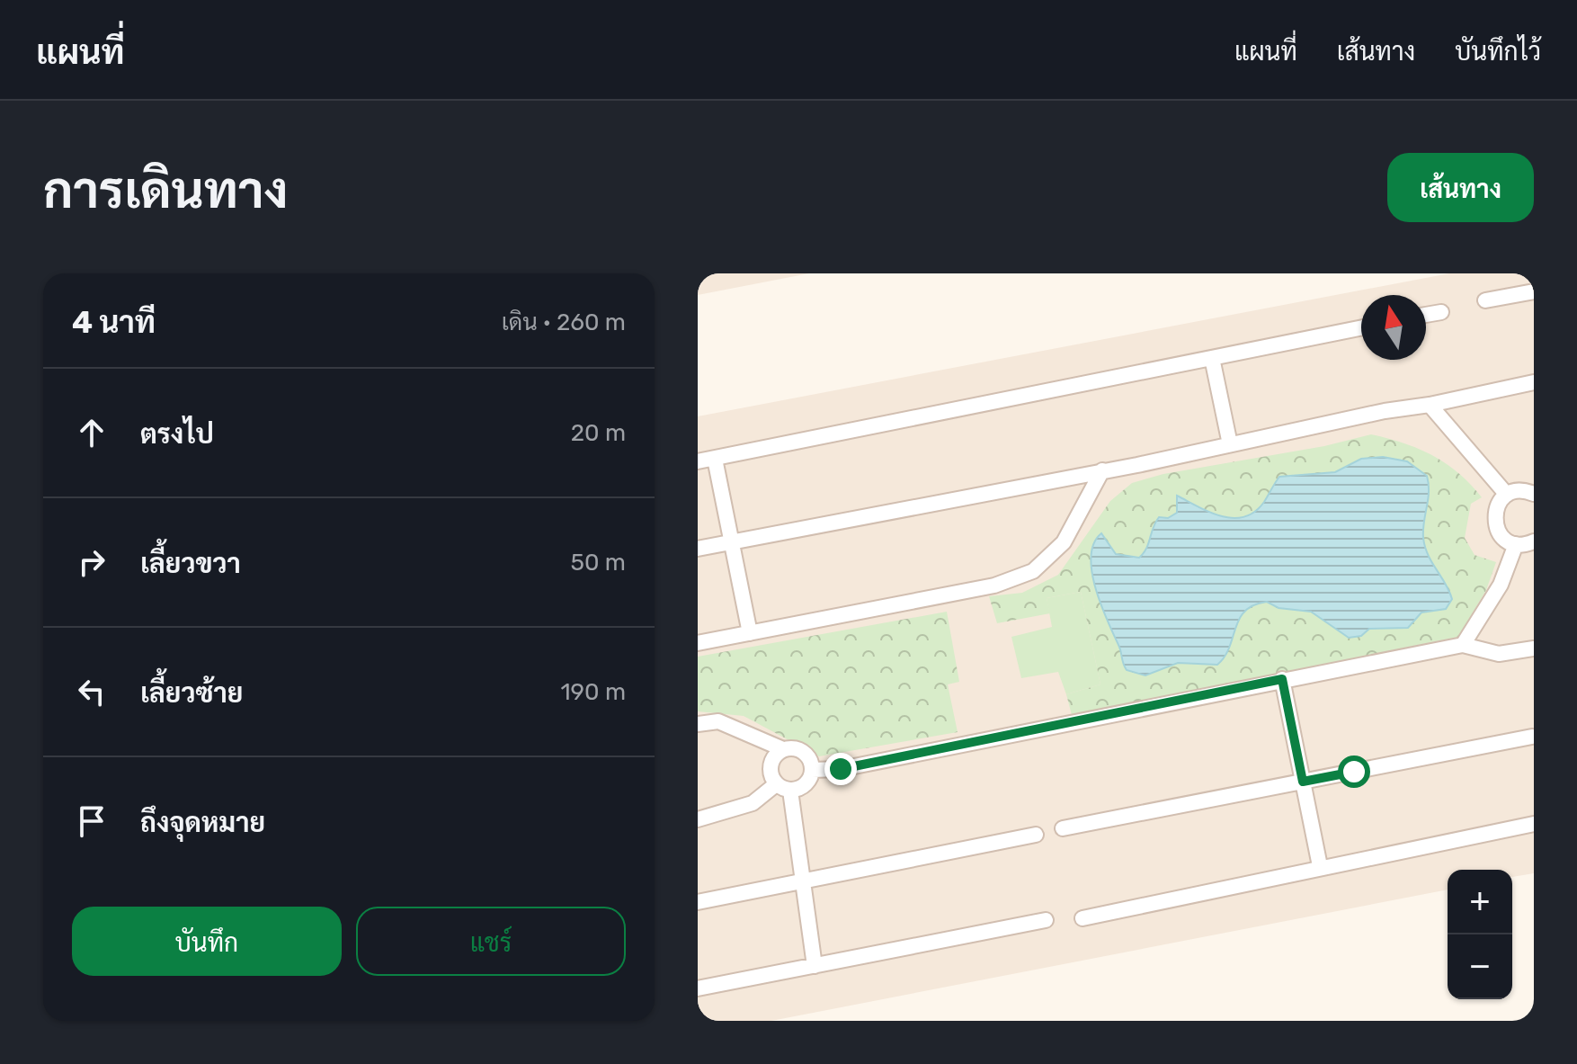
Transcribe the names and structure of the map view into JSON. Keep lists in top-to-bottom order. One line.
{"north":"top","page":{"header":"แผนที่","nav":["แผนที่","เส้นทาง","บันทึกไว้"],"buttons":["เส้นทาง",["บันทึก","แชร์"]],"title":"การเดินทาง","heading":["4 นาที","เดิน · 260 m"],"list":[["ตรงไป","20 m"],["เลี้ยวขวา","50 m"],["เลี้ยวซ้าย","190 m"],"ถึงจุดหมาย"],"map_buttons":["+","−"]}}
